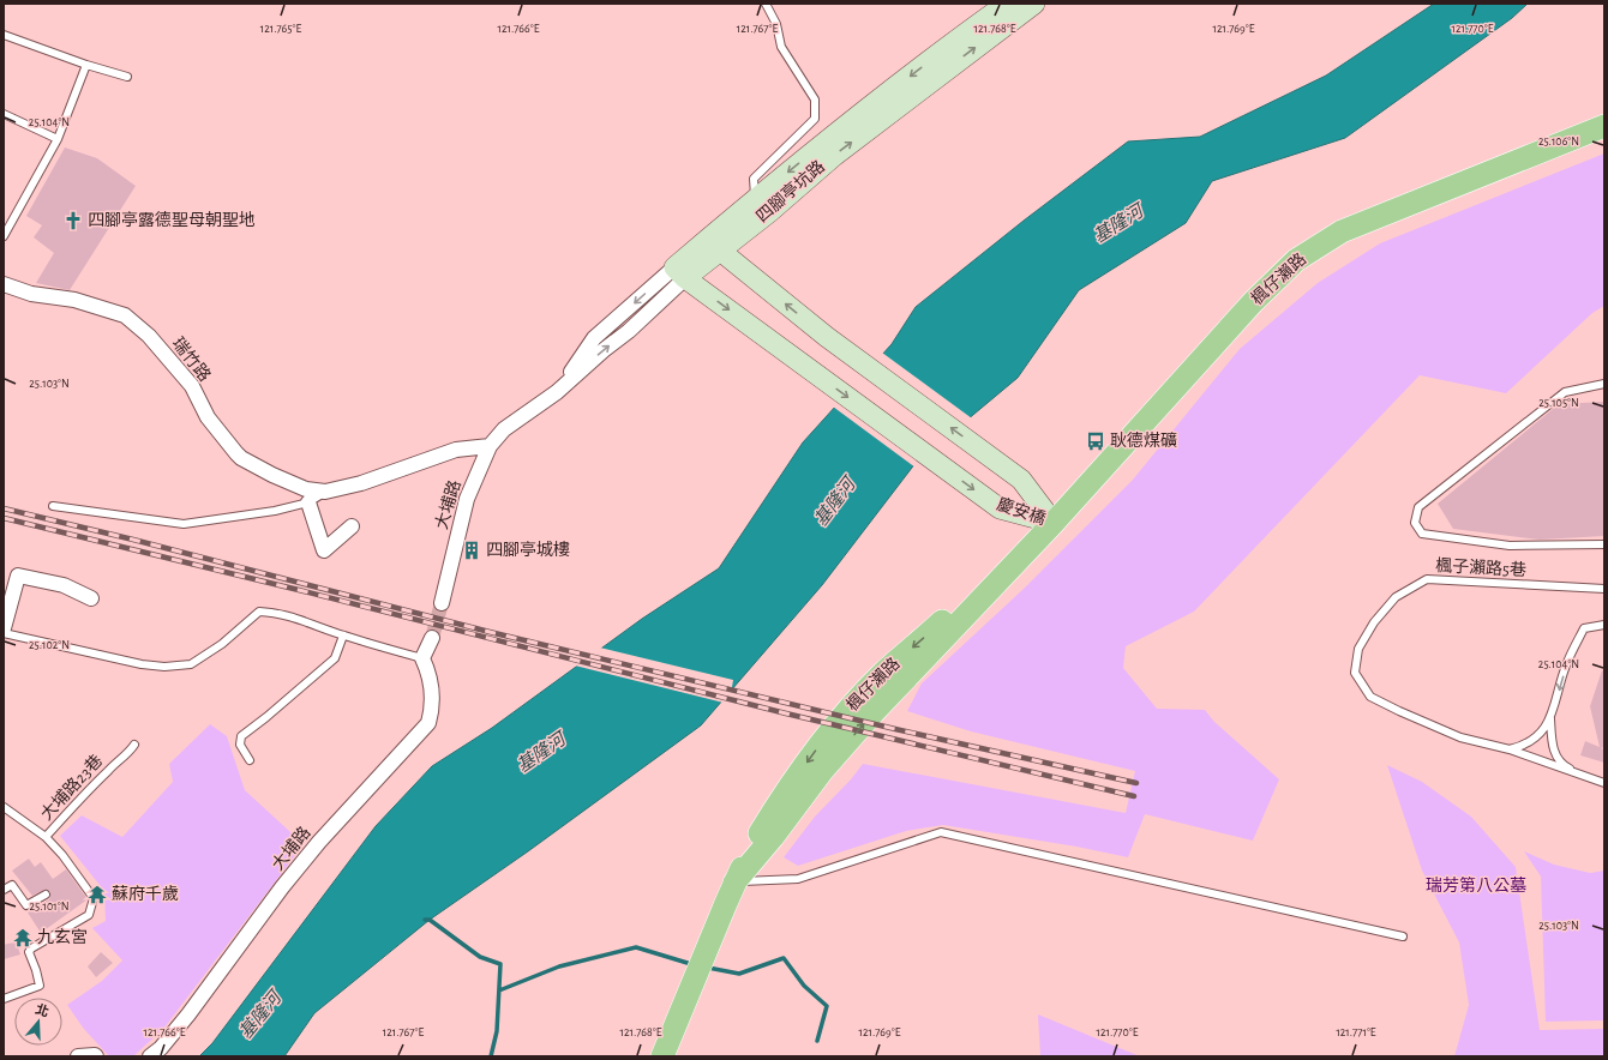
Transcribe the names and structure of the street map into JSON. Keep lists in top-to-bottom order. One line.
{"streets":{"main road":["楓仔瀨路"],"street":["四腳亭坑路","瑞竹路","大埔路","慶安橋"],"lane":["楓子瀨路5巷","大埔路23巷"]},"crossings":[["四腳亭坑路","瑞竹路"],["四腳亭坑路","大埔路"],["四腳亭坑路","慶安橋"],["楓仔瀨路","慶安橋"],["瑞竹路","大埔路"]],"water":["基隆河"],"parks":["瑞芳第八公墓"],"places":{"church":["四腳亭露德聖母朝聖地"],"bus stop":["耿德煤礦"],"building":["四腳亭城樓"],"temple":["蘇府千歲","九玄宮"]},"north":"top","coordinates":["121.768°E","121.769°E","121.765°E","121.766°E","121.767°E","121.770°E","25.104°N","25.106°N","25.103°N","25.105°N","25.102°N","25.101°N","121.771°E"]}
